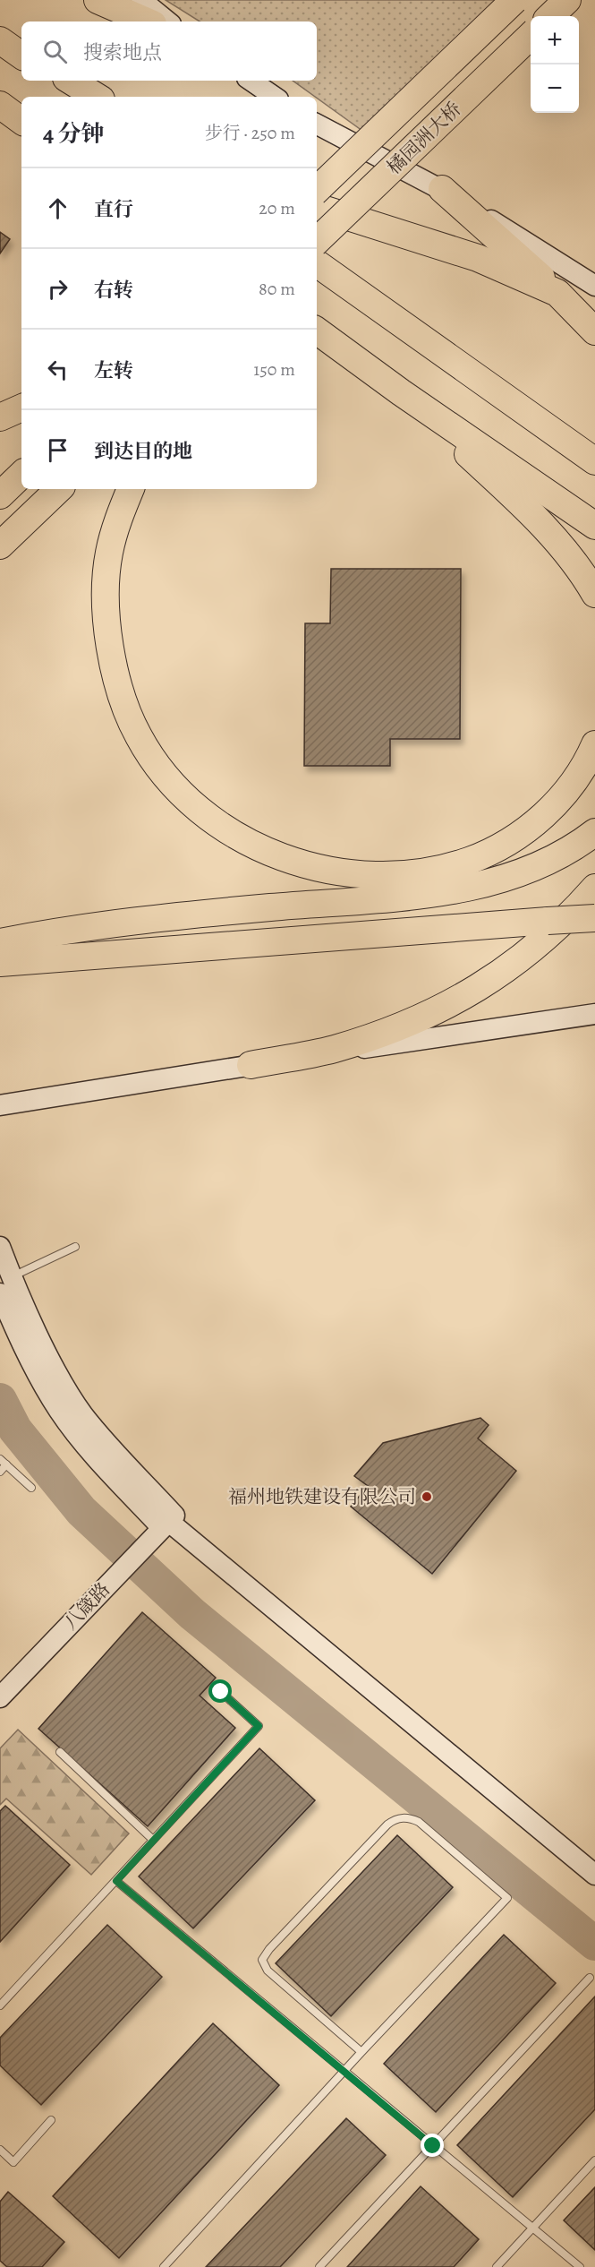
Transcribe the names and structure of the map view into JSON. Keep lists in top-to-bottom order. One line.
{"streets":{"highway":["橘园洲大桥"],"street":["八箴路"]},"places":["福州地铁建设有限公司"],"page":{"map_buttons":["+","−"],"search":"搜索地点","heading":["4 分钟","步行 · 250 m"],"list":[["直行","20 m"],["右转","80 m"],["左转","150 m"],"到达目的地"]}}
